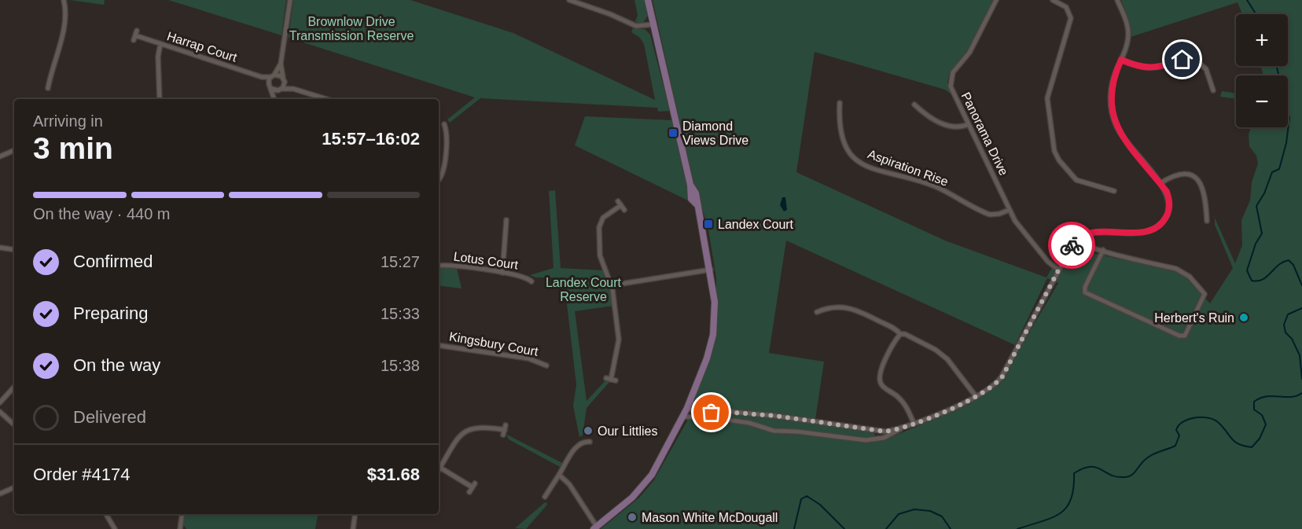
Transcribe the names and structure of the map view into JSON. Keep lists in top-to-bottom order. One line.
{"streets":{"street":["Harrap Court","Panorama Drive","Aspiration Rise","Lotus Court","Kingsbury Court"]},"crossings":[["Panorama Drive","Aspiration Rise"]],"parks":["Brownlow Drive Transmission Reserve","Landex Court Reserve"],"places":{"transit":["Diamond Views Drive","Landex Court"],"other":["Herbert's Ruin","Our Littlies","Mason White McDougall"]},"page":{"map_buttons":["+","−"],"heading":["3 min","Arriving in","15:57–16:02"],"panel":["Order #4174","$31.68"],"bar":"On the way · 440 m","list":[["Confirmed","15:27"],["Preparing","15:33"],["On the way","15:38"],"Delivered"]}}
